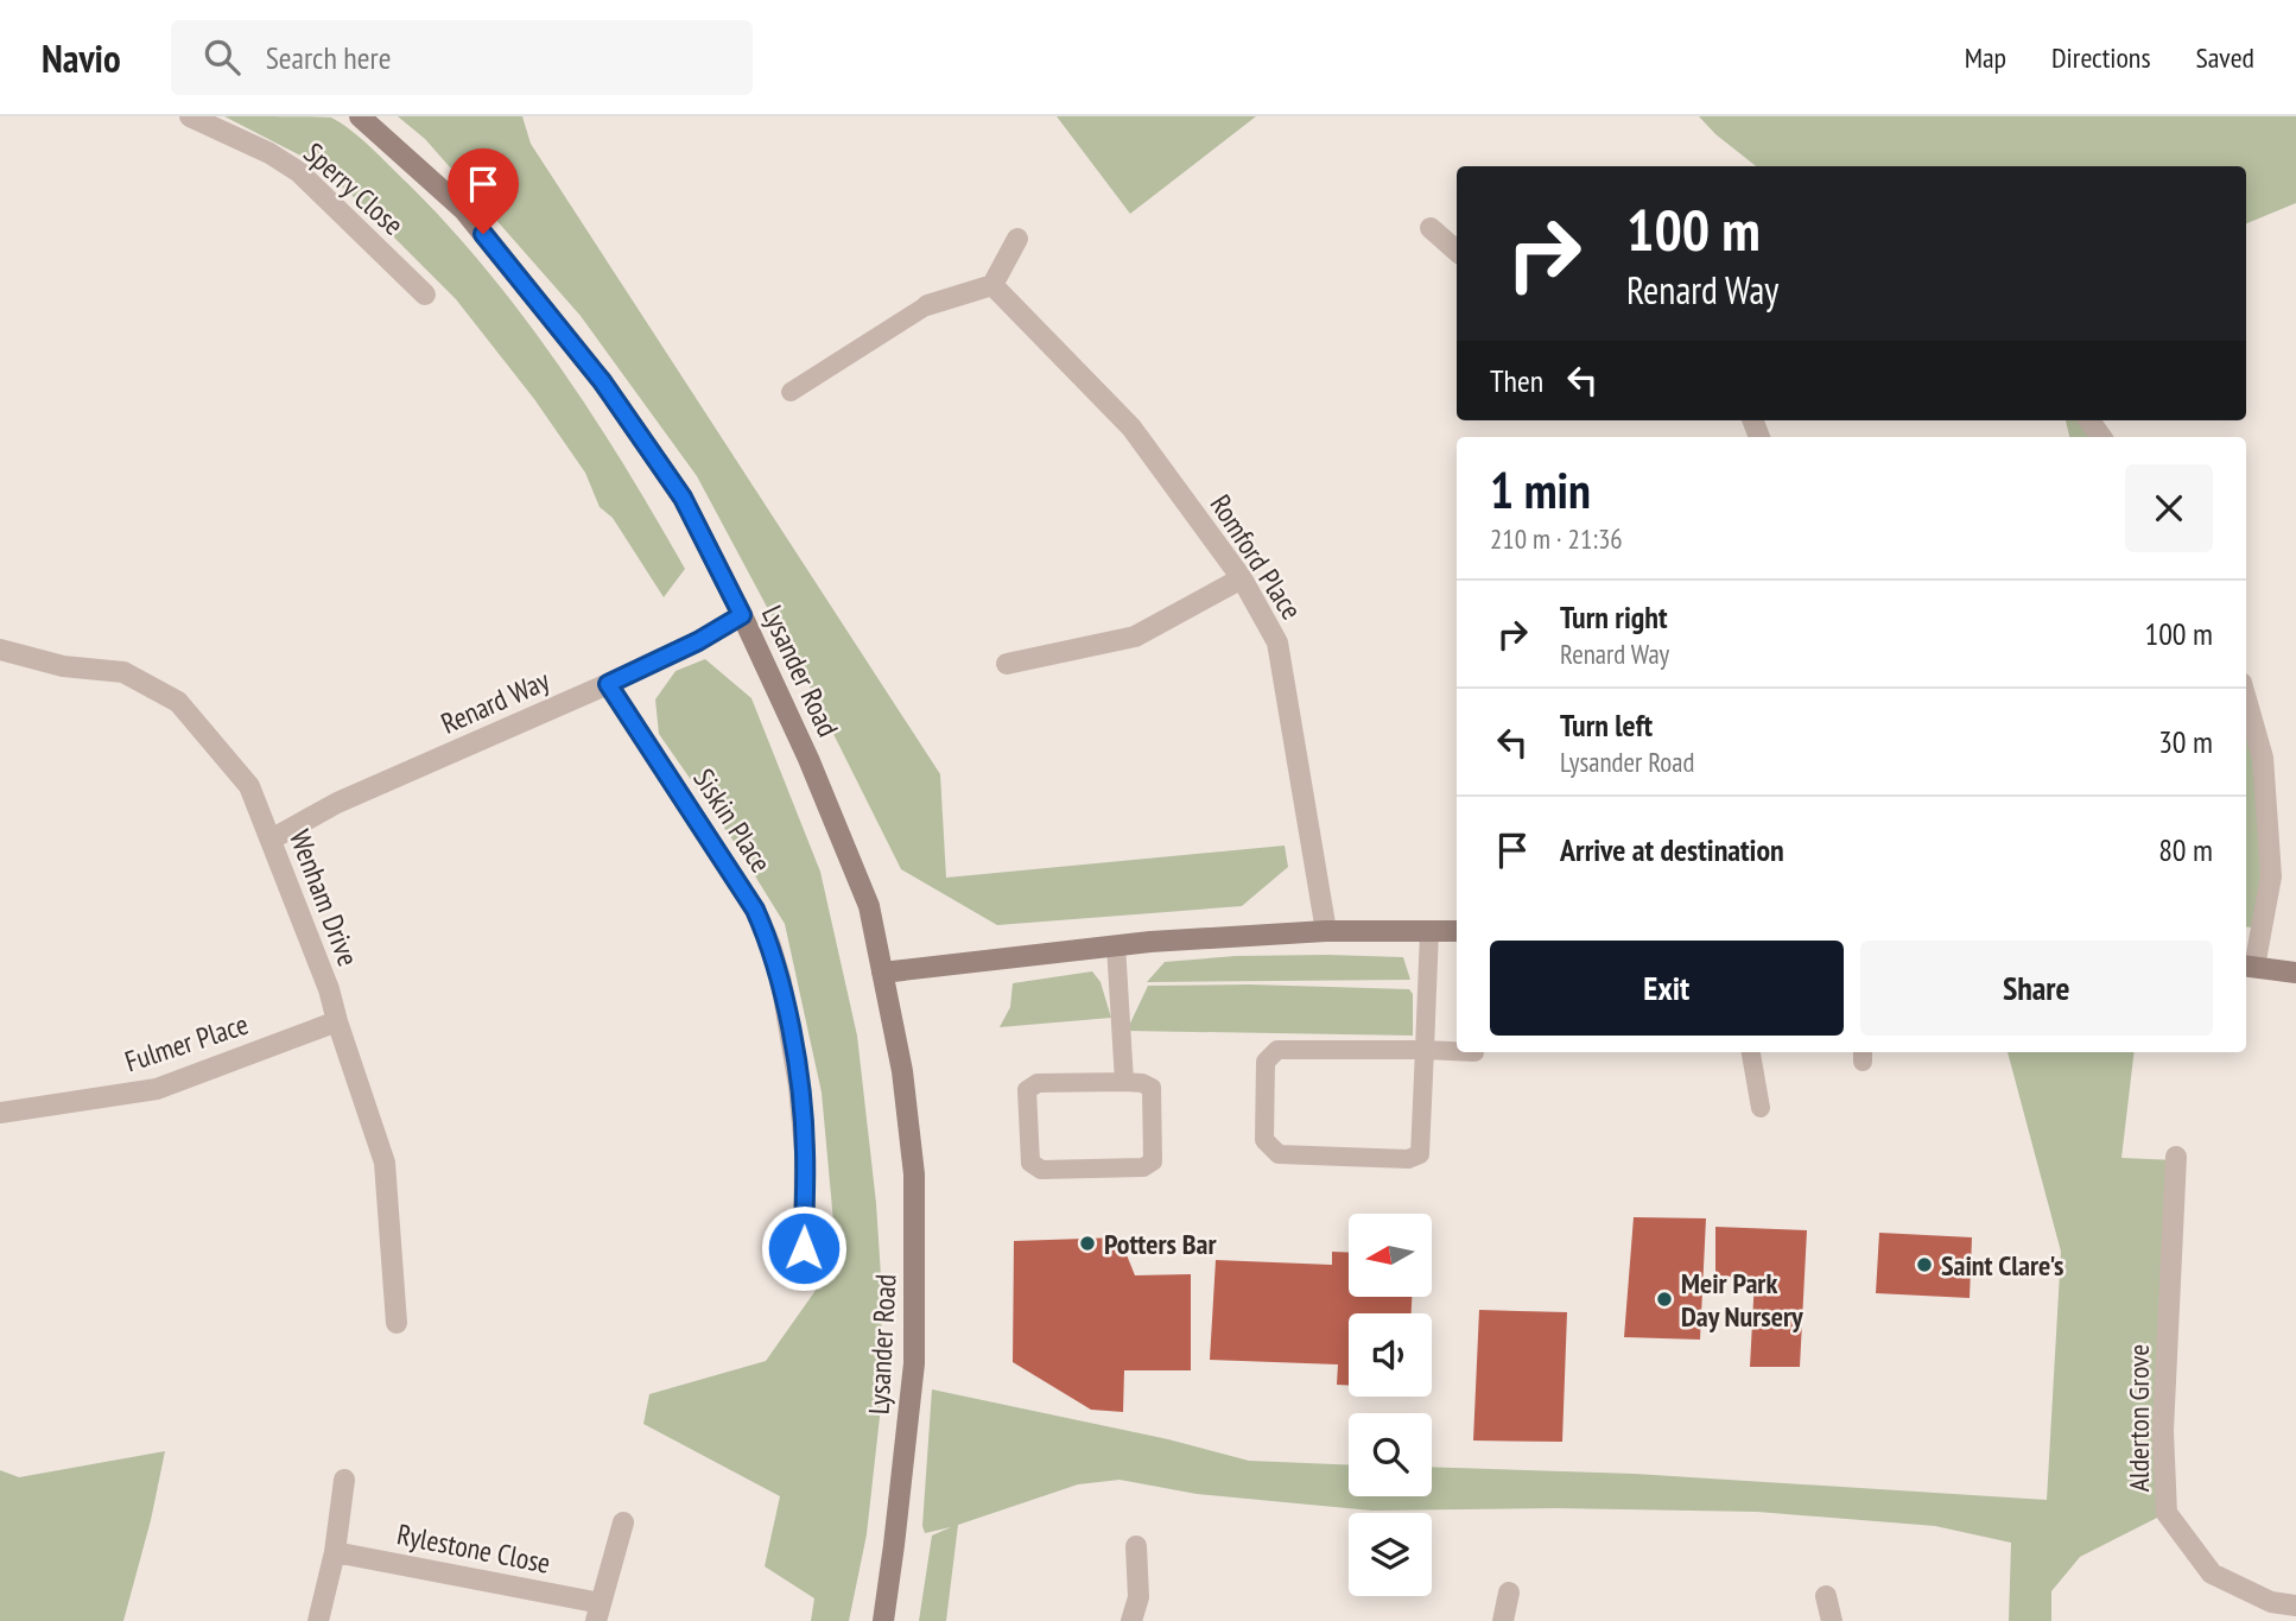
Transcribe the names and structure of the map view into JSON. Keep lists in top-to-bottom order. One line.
{"streets":{"street":["Sperry Close","Romford Place","Lysander Road","Renard Way","Siskin Place","Wenham Drive","Fulmer Place","Alderton Grove","Rylestone Close"]},"crossings":[["Lysander Road","Renard Way"],["Renard Way","Siskin Place"],["Renard Way","Wenham Drive"],["Wenham Drive","Fulmer Place"]],"places":["Potters Bar","Saint Clare's","Meir Park Day Nursery"],"north":"left","page":{"header":"Navio","search":"Search here","nav":["Map","Directions","Saved"],"turn":["100 m","Renard Way"],"then":"Then","heading":["1 min","210 m · 21:36"],"list":[{"name":"Turn right","note":"Renard Way","value":"100 m"},{"name":"Turn left","note":"Lysander Road","value":"30 m"},{"name":"Arrive at destination","value":"80 m"}],"buttons":["Exit","Share"]}}
